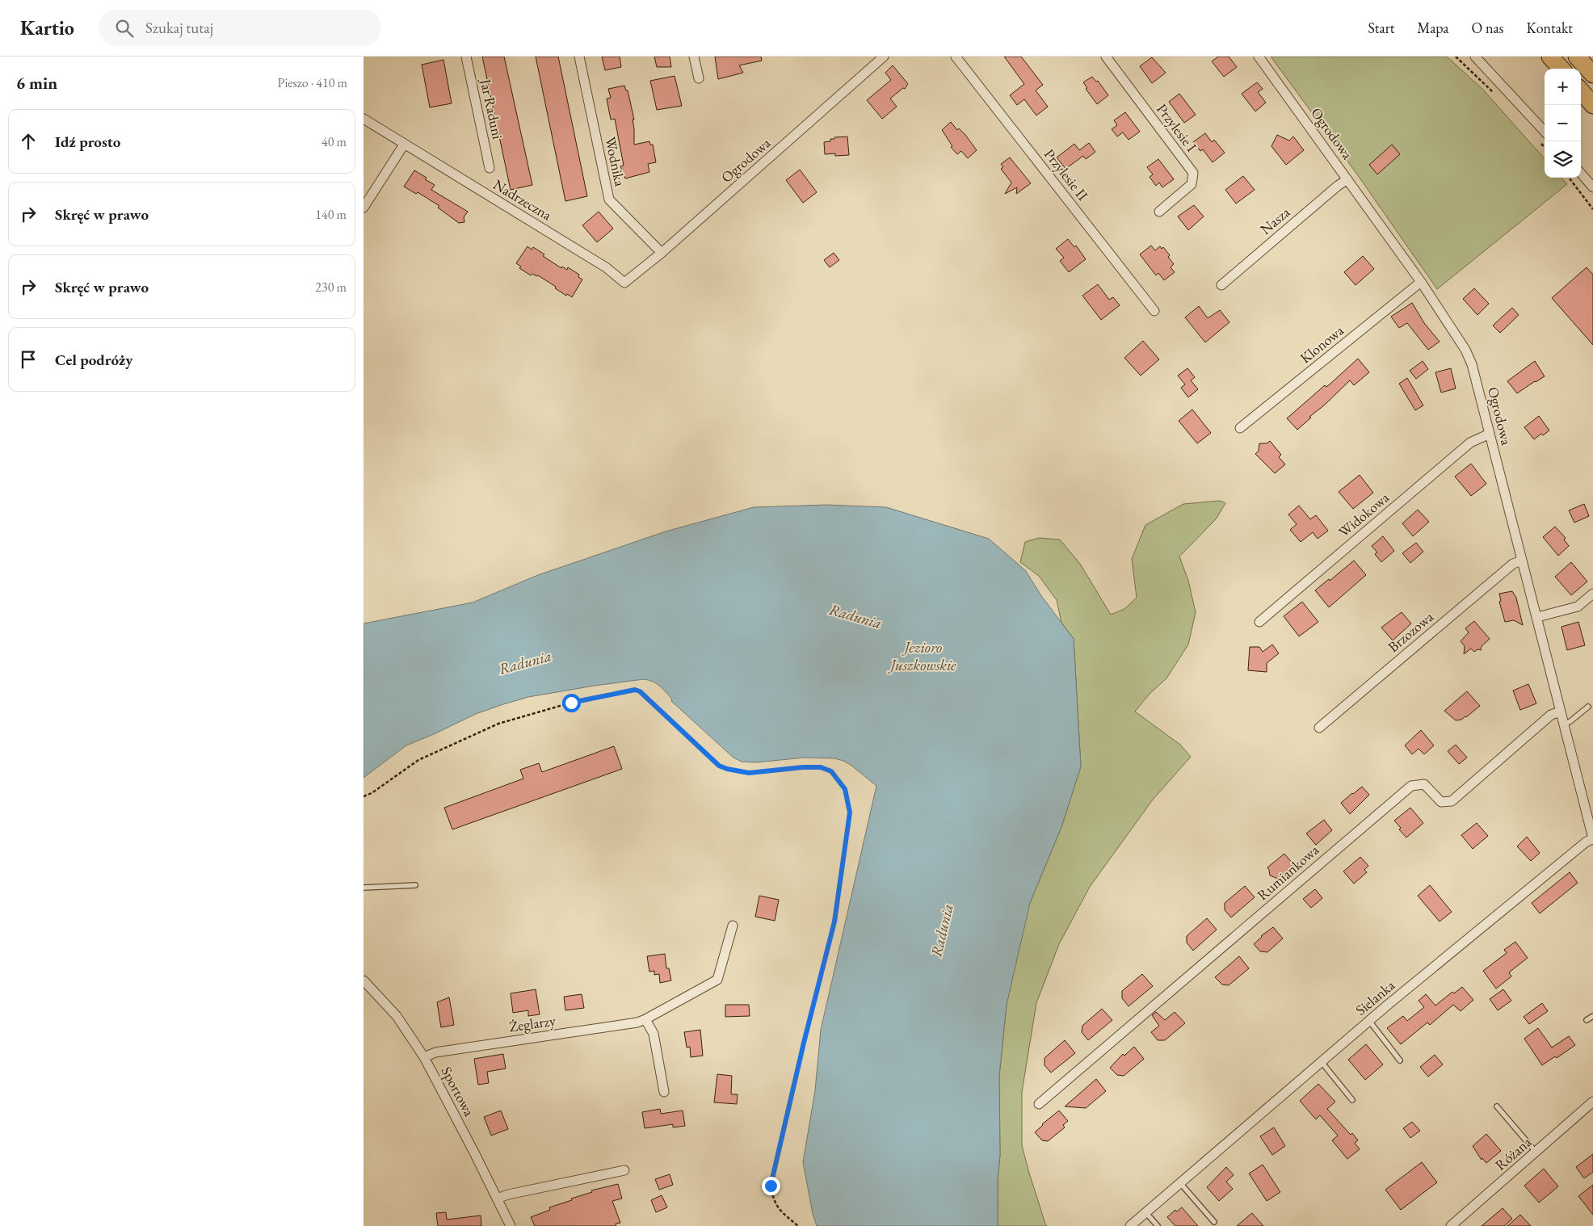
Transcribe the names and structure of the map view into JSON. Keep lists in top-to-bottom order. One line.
{"streets":{"street":["Jar Raduni","Przylesie I","Ogrodowa","Wodnika","Przylesie II","Nadrzeczna","Nasza","Klonowa","Widokowa","Brzozowa","Rumiankowa","Sielanka","Żeglarzy","Sportowa","Różana"]},"crossings":[["Ogrodowa","Wodnika"],["Ogrodowa","Nadrzeczna"],["Ogrodowa","Nasza"],["Ogrodowa","Klonowa"],["Ogrodowa","Widokowa"],["Ogrodowa","Brzozowa"],["Ogrodowa","Rumiankowa"],["Ogrodowa","Sielanka"],["Żeglarzy","Sportowa"]],"water":["Radunia","Jezioro Juszkowskie"],"page":{"header":"Kartio","search":"Szukaj tutaj","nav":["Start","Mapa","O nas","Kontakt"],"heading":["6 min","Pieszo · 410 m"],"map_buttons":["+","−"],"list":[["Idź prosto","40 m"],["Skręć w prawo","140 m"],["Skręć w prawo","230 m"],"Cel podróży"]}}
